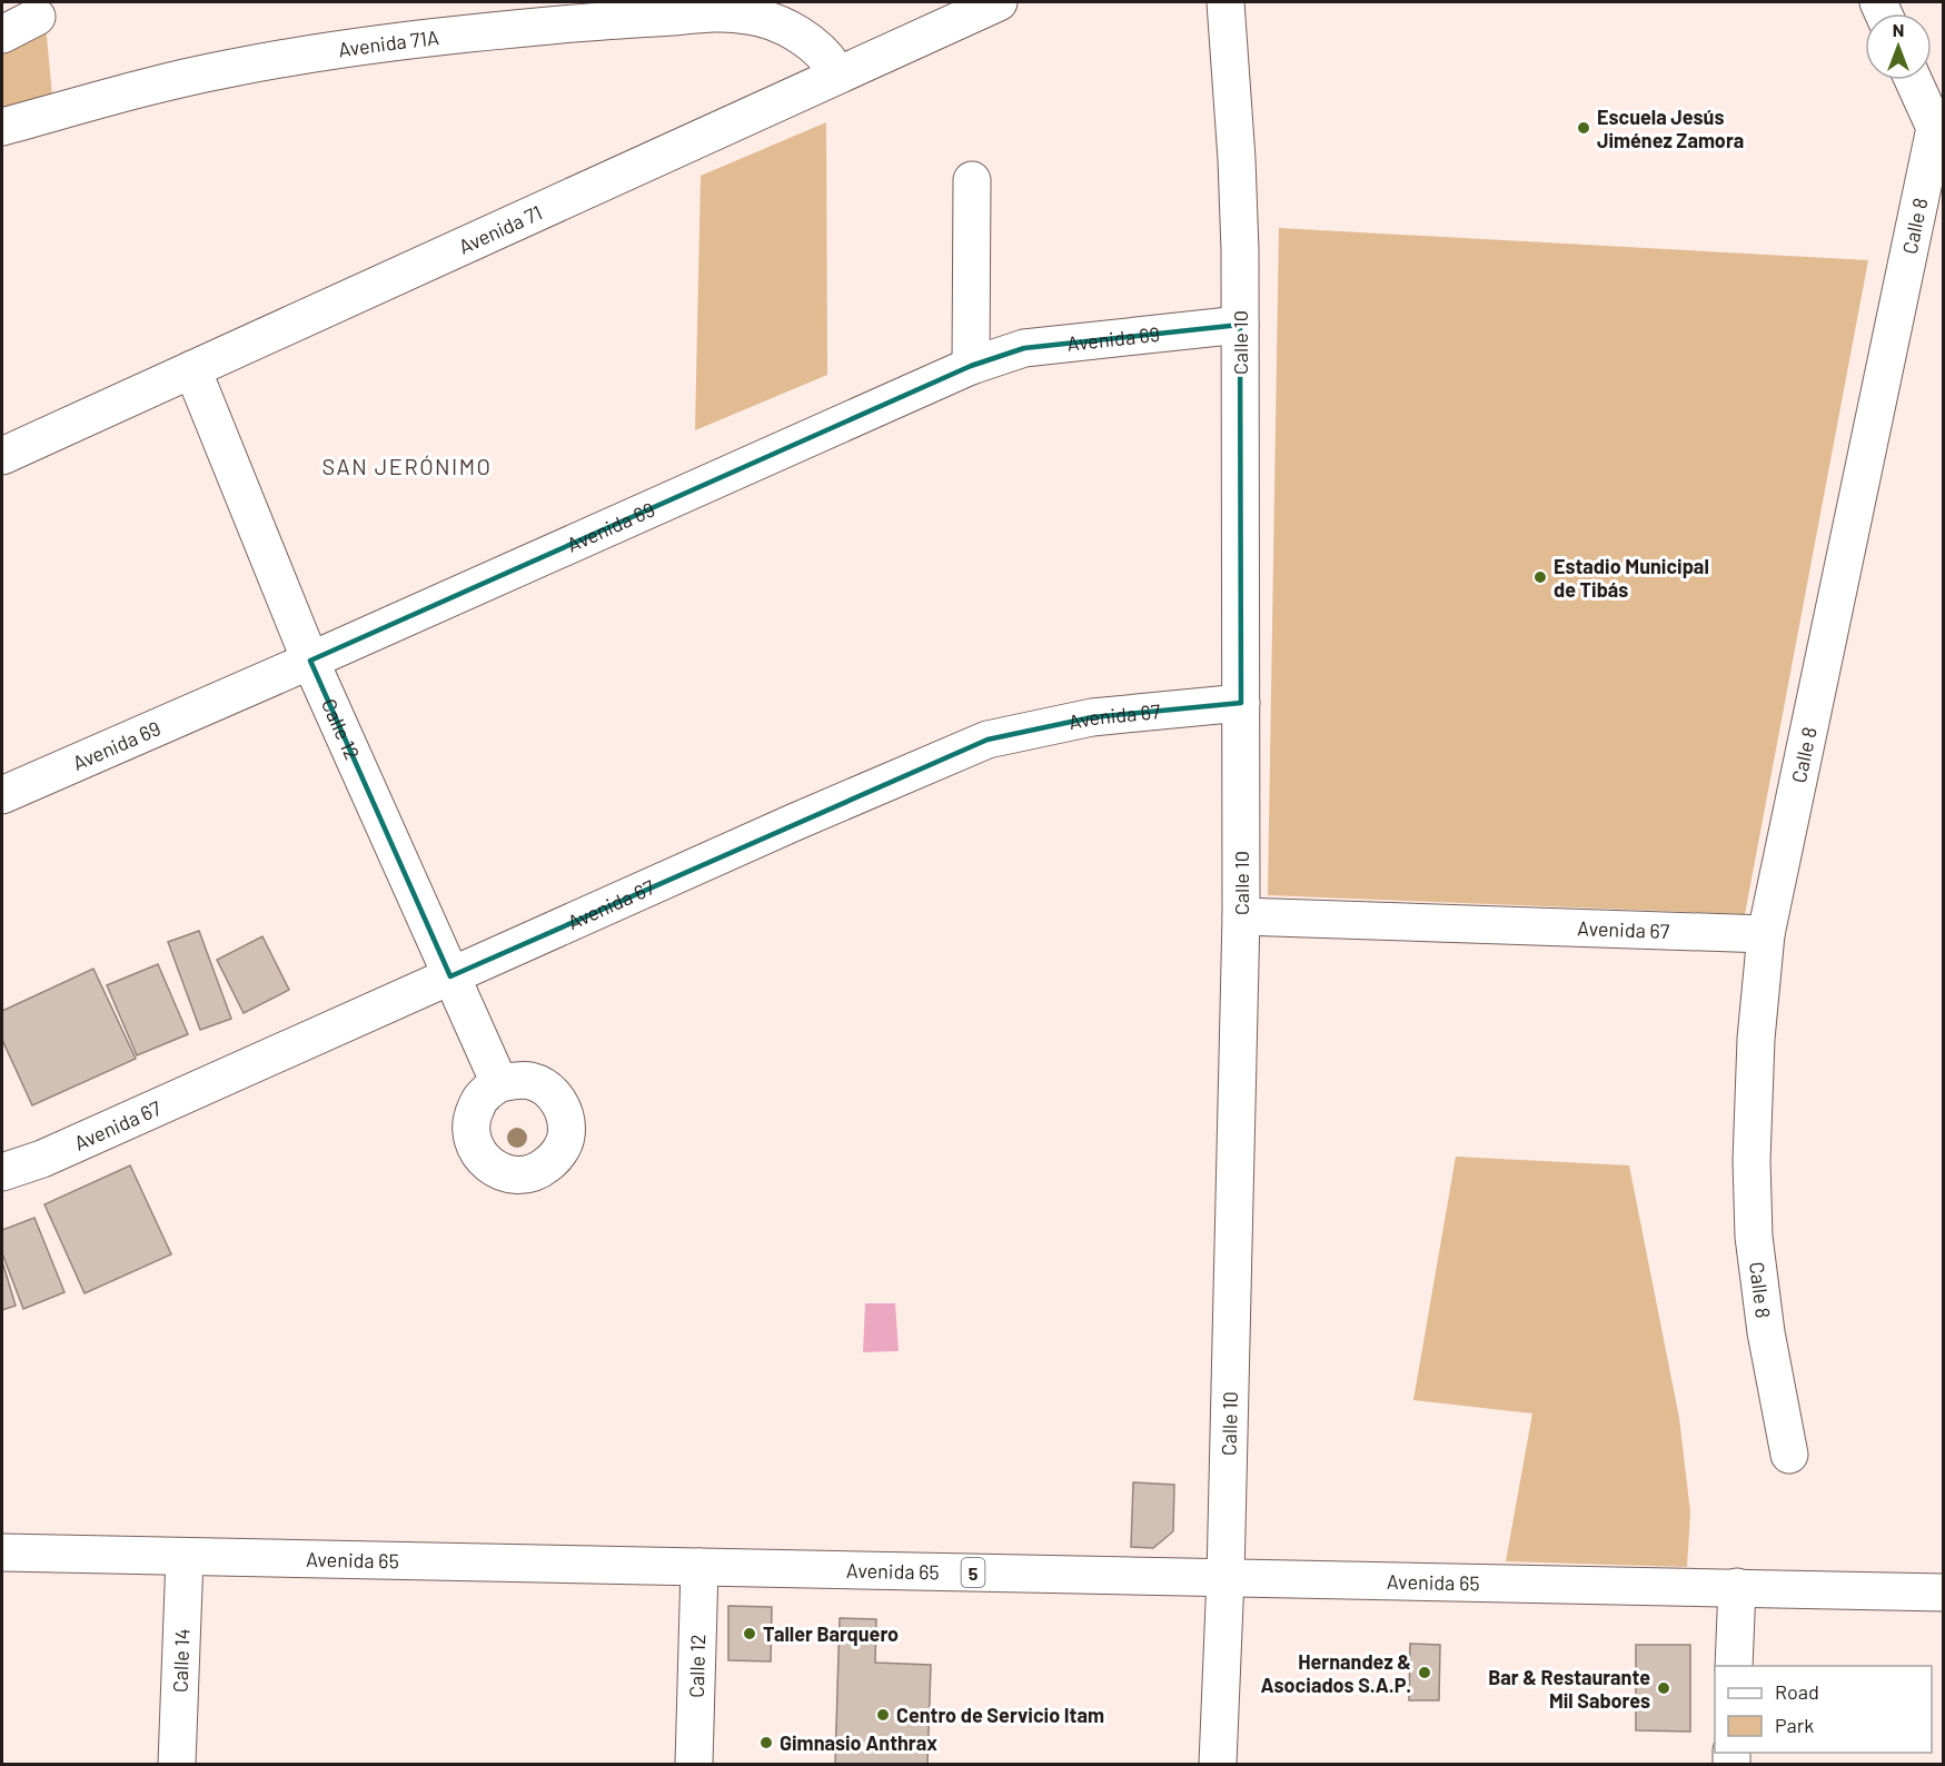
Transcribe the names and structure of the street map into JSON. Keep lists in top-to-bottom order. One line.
{"streets":{"street":["Avenida 71A","Calle 8","Avenida 71","Avenida 69","Calle 10","Avenida 67","Calle 12","Avenida 65","5","Calle 14"]},"crossings":[["Avenida 71A","Avenida 71"],["Calle 8","Avenida 67"],["Avenida 71","Calle 12"],["Avenida 69","Calle 10"],["Avenida 69","Calle 12"],["Calle 10","Avenida 67"],["Calle 10","Avenida 65"],["Avenida 67","Calle 12"],["Calle 12","Avenida 65"],["Avenida 65","Calle 14"]],"districts":["SAN JERÓNIMO"],"places":["Escuela Jesús Jiménez Zamora","Estadio Municipal de Tibás","Taller Barquero","Hernandez & Asociados S.A.P.","Bar & Restaurante Mil Sabores","Centro de Servicio Itam","Gimnasio Anthrax"],"legend":["Road","Park"],"north":"top"}
